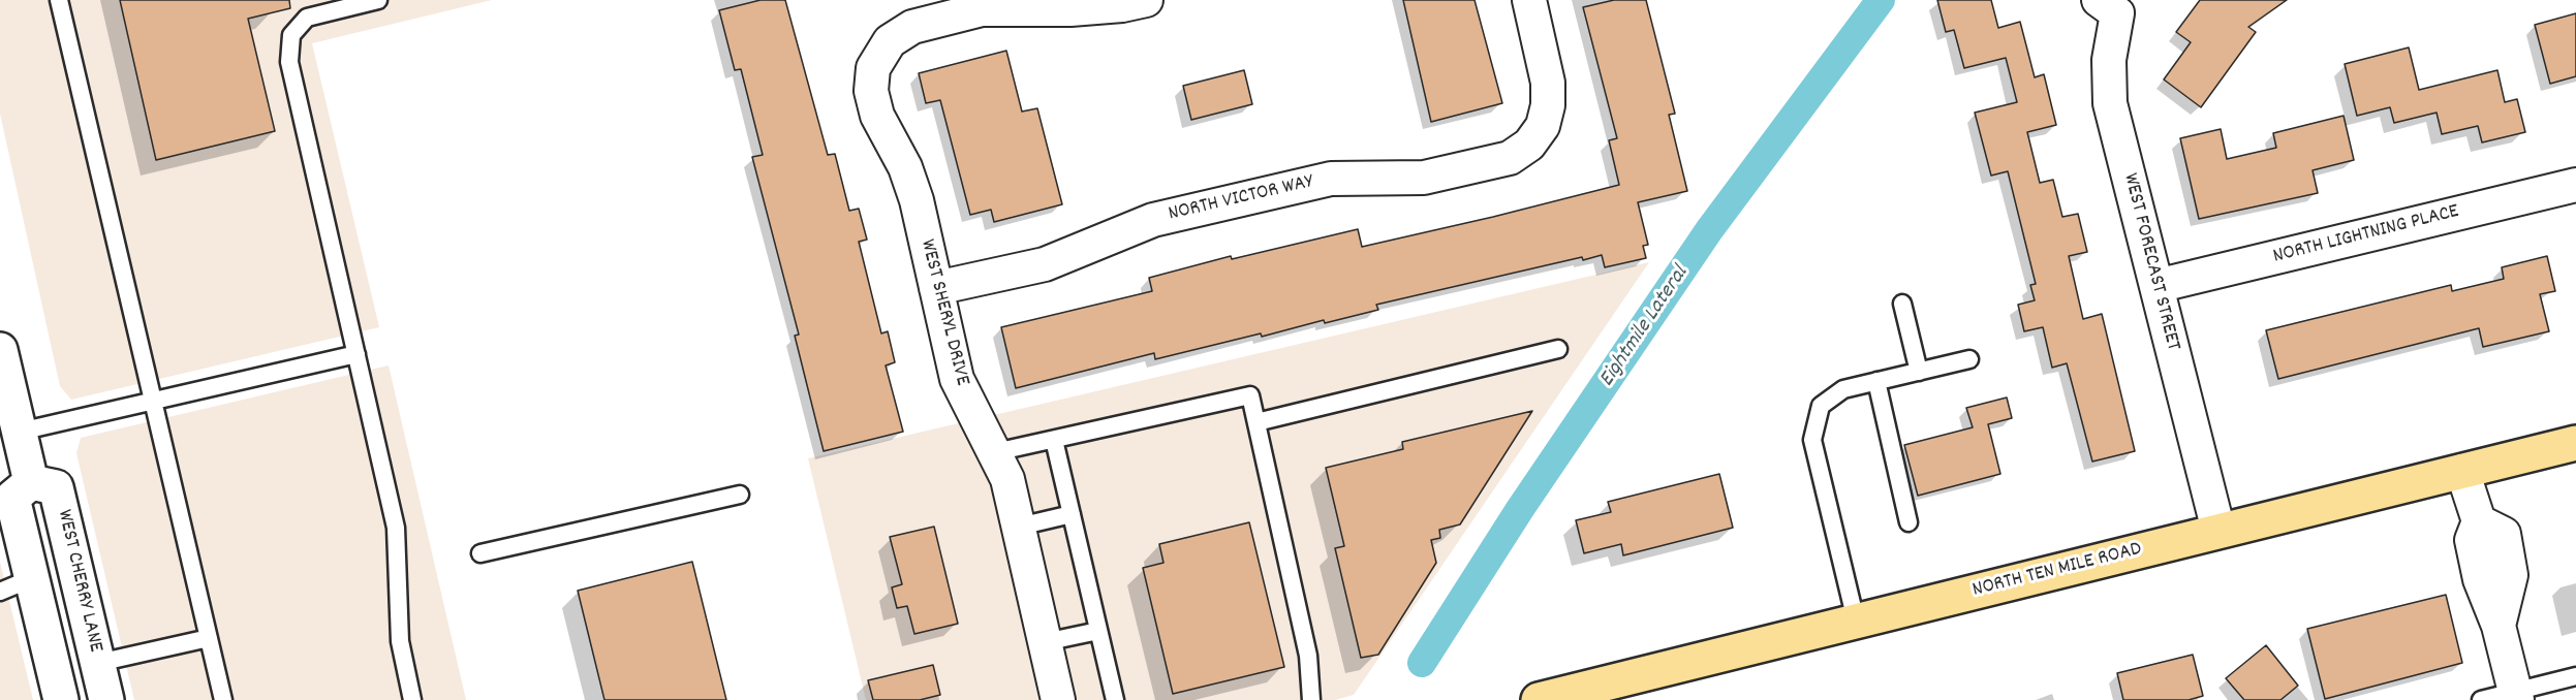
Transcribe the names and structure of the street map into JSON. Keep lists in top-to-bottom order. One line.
{"streets":{"main road":["NORTH TEN MILE ROAD","WEST CHERRY LANE"],"street":["NORTH VICTOR WAY","NORTH LIGHTNING PLACE","WEST FORECAST STREET","WEST SHERYL DRIVE"]},"crossings":[["NORTH VICTOR WAY","WEST SHERYL DRIVE"],["NORTH LIGHTNING PLACE","WEST FORECAST STREET"],["WEST FORECAST STREET","NORTH TEN MILE ROAD"]],"water":["Eightmile Lateral"]}
